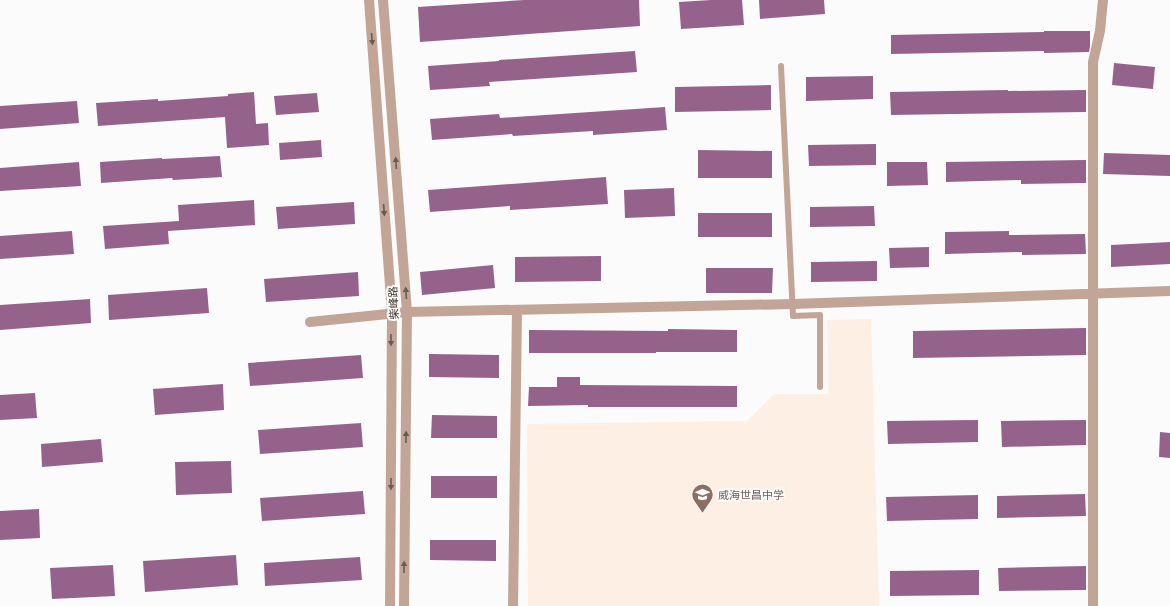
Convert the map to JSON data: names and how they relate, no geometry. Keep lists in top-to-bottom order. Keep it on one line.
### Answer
{"streets":{"street":["柴峰路"]},"places":{"school or university":["威海世昌中学"]}}
